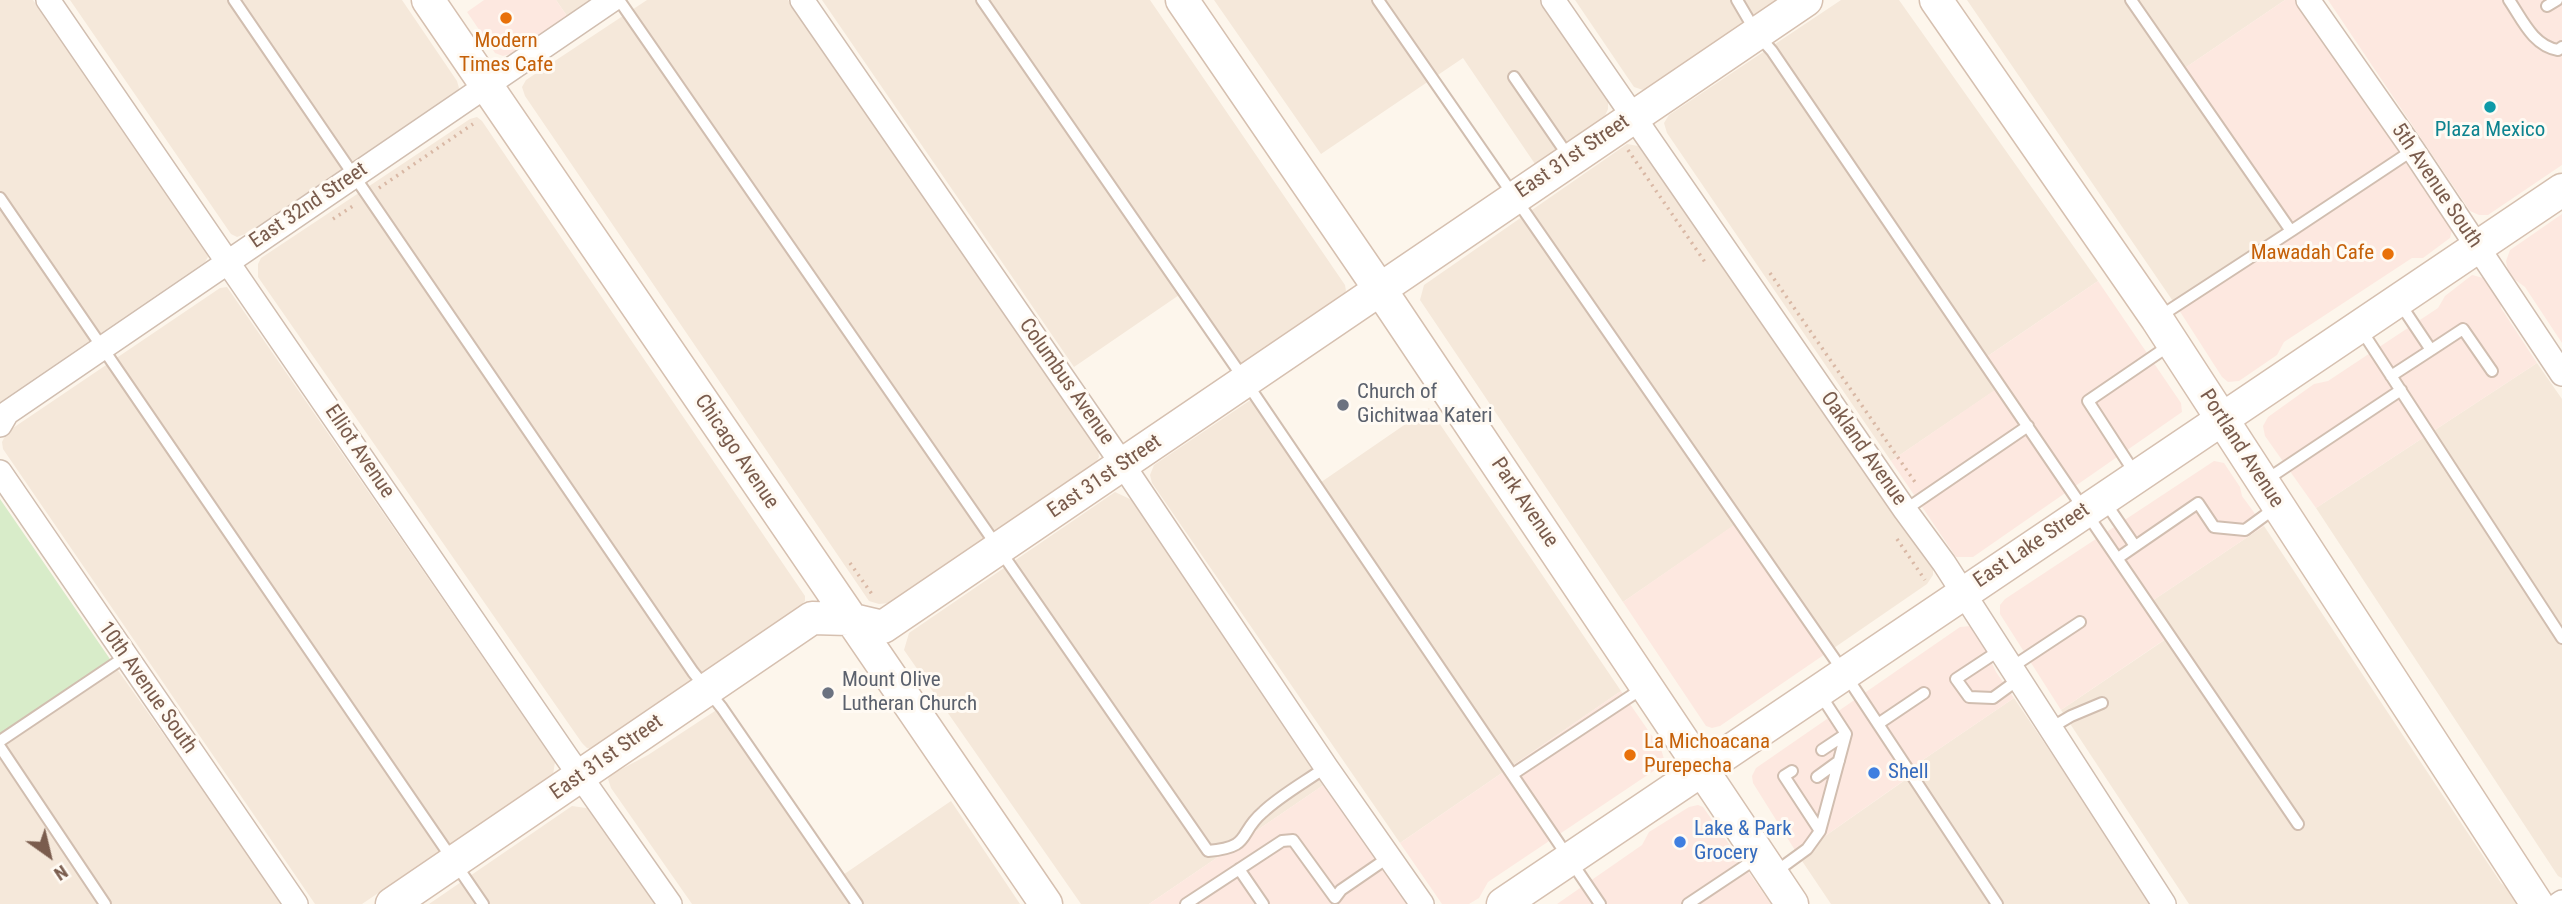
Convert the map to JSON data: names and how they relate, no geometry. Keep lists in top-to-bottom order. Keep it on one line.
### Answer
{"streets":{"street":["East 31st Street","5th Avenue South","East 32nd Street","Columbus Avenue","Oakland Avenue","Portland Avenue","Elliot Avenue","Chicago Avenue","Park Avenue","East Lake Street","10th Avenue South"]},"crossings":[["East 31st Street","Columbus Avenue"],["East 31st Street","Oakland Avenue"],["East 31st Street","Elliot Avenue"],["East 31st Street","Chicago Avenue"],["East 31st Street","Park Avenue"],["5th Avenue South","East Lake Street"],["East 32nd Street","Elliot Avenue"],["East 32nd Street","Chicago Avenue"],["Oakland Avenue","East Lake Street"],["Portland Avenue","East Lake Street"],["Park Avenue","East Lake Street"]],"places":["Modern Times Cafe","Plaza Mexico","Mawadah Cafe","Church of Gichitwaa Kateri","Mount Olive Lutheran Church","La Michoacana Purepecha","Shell","Lake & Park Grocery"],"north":"bottom right"}
